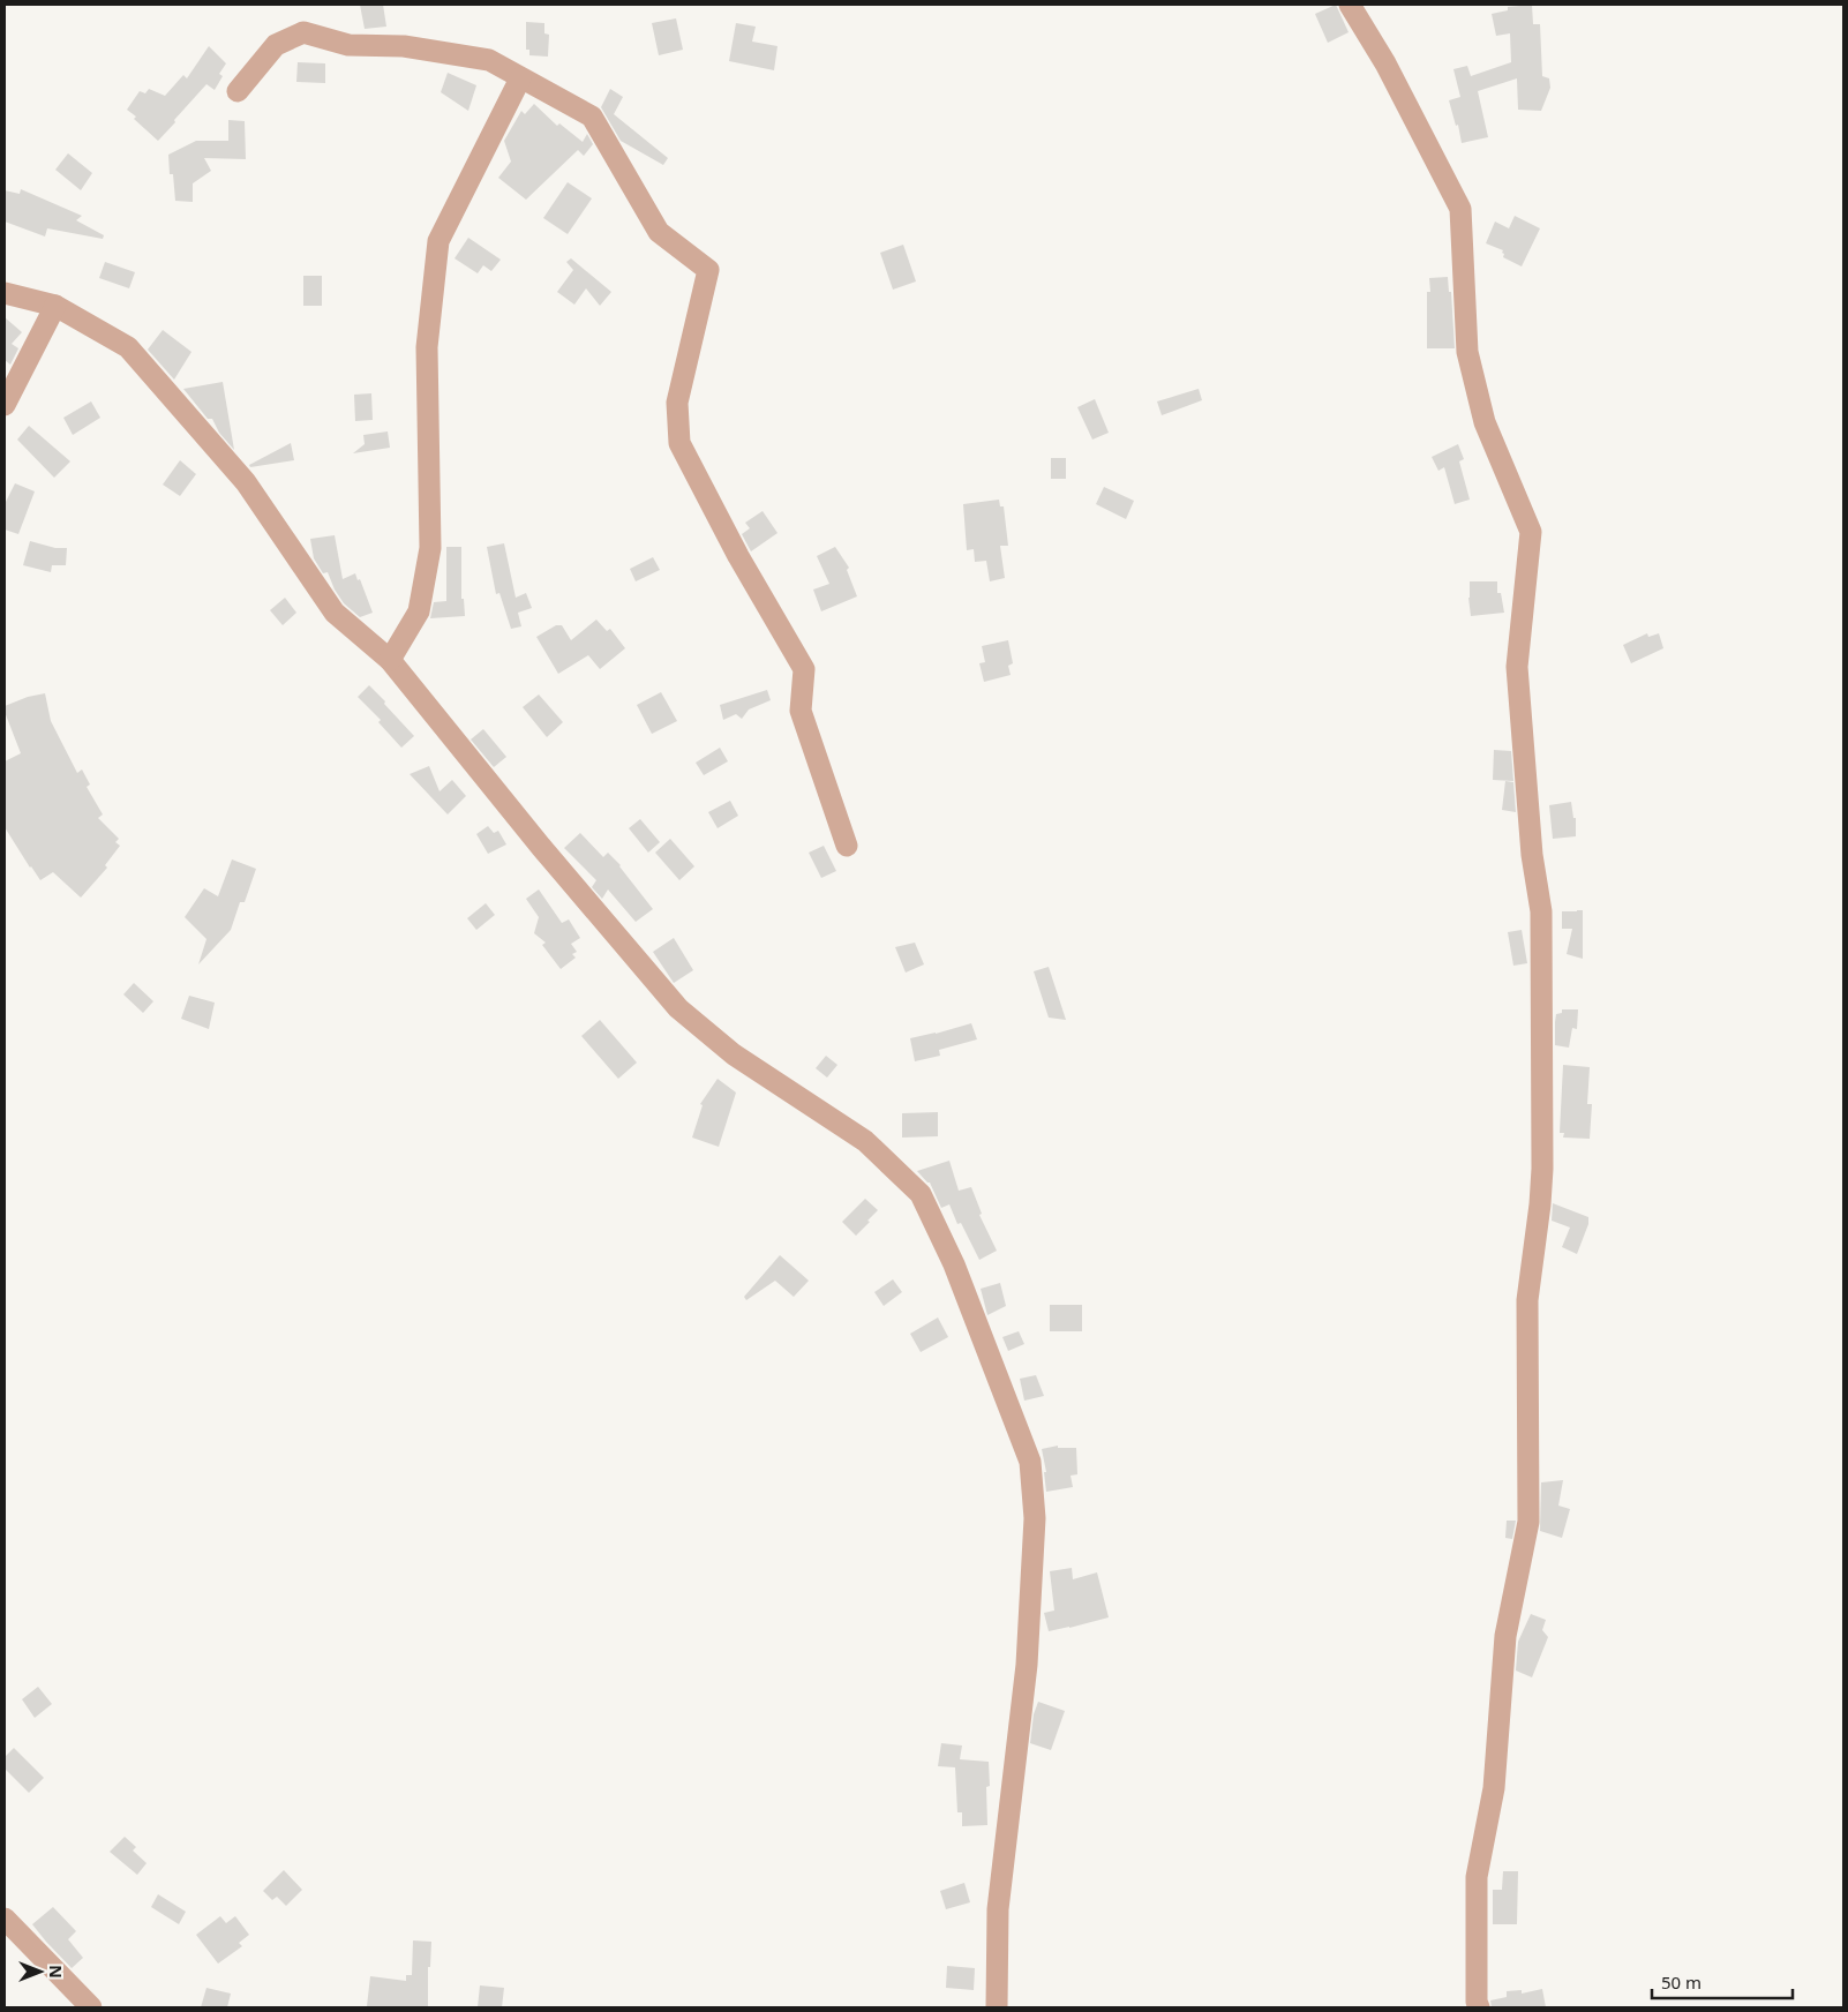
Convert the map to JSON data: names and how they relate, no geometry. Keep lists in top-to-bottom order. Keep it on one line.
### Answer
{"scale_bar":"50 m","north":"right"}
